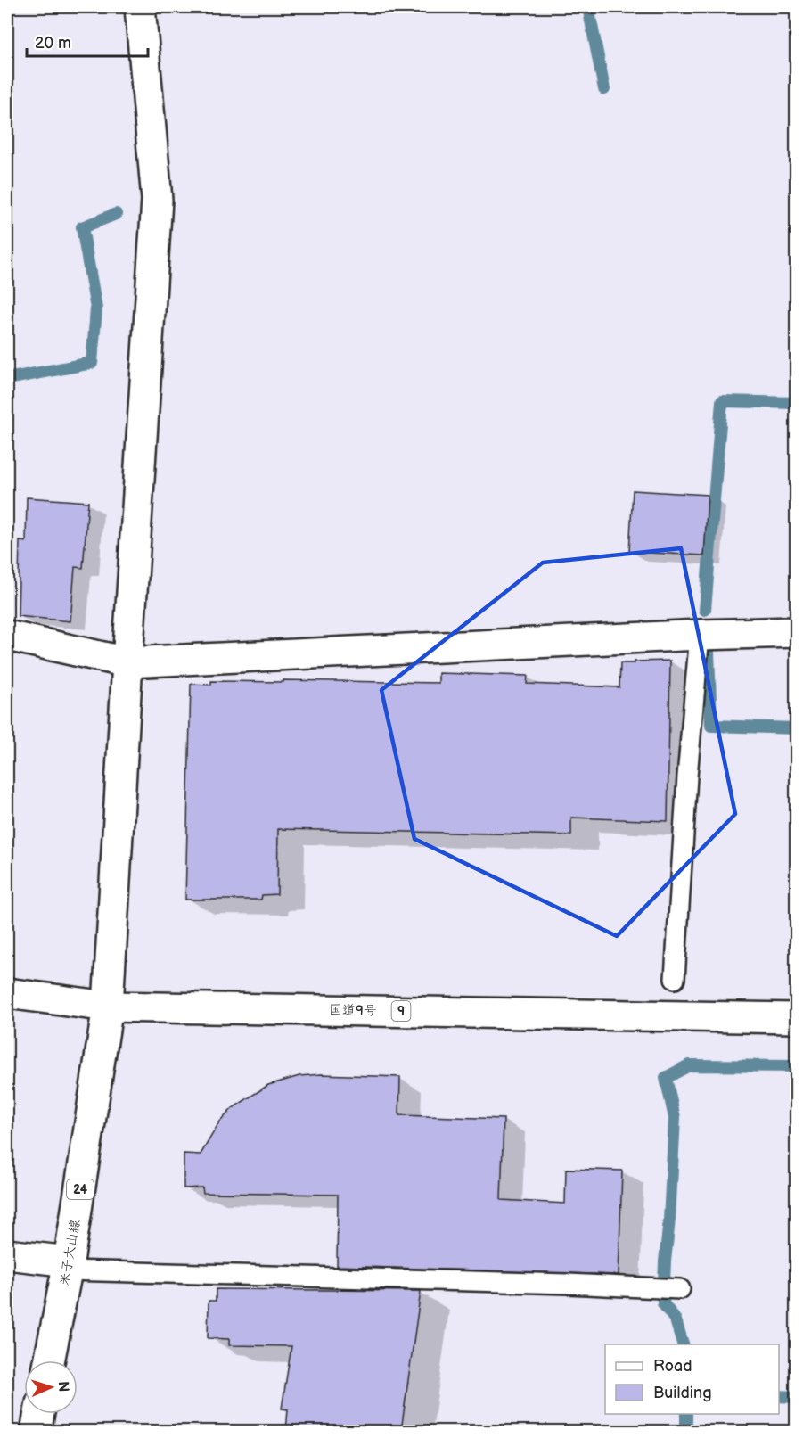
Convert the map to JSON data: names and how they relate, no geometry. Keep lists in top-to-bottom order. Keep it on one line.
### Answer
{"streets":{"main road":["国道9号","9","24","米子大山線"]},"crossings":[["国道9号","米子大山線"]],"legend":["Road","Building"],"scale_bar":"20 m","north":"right"}
